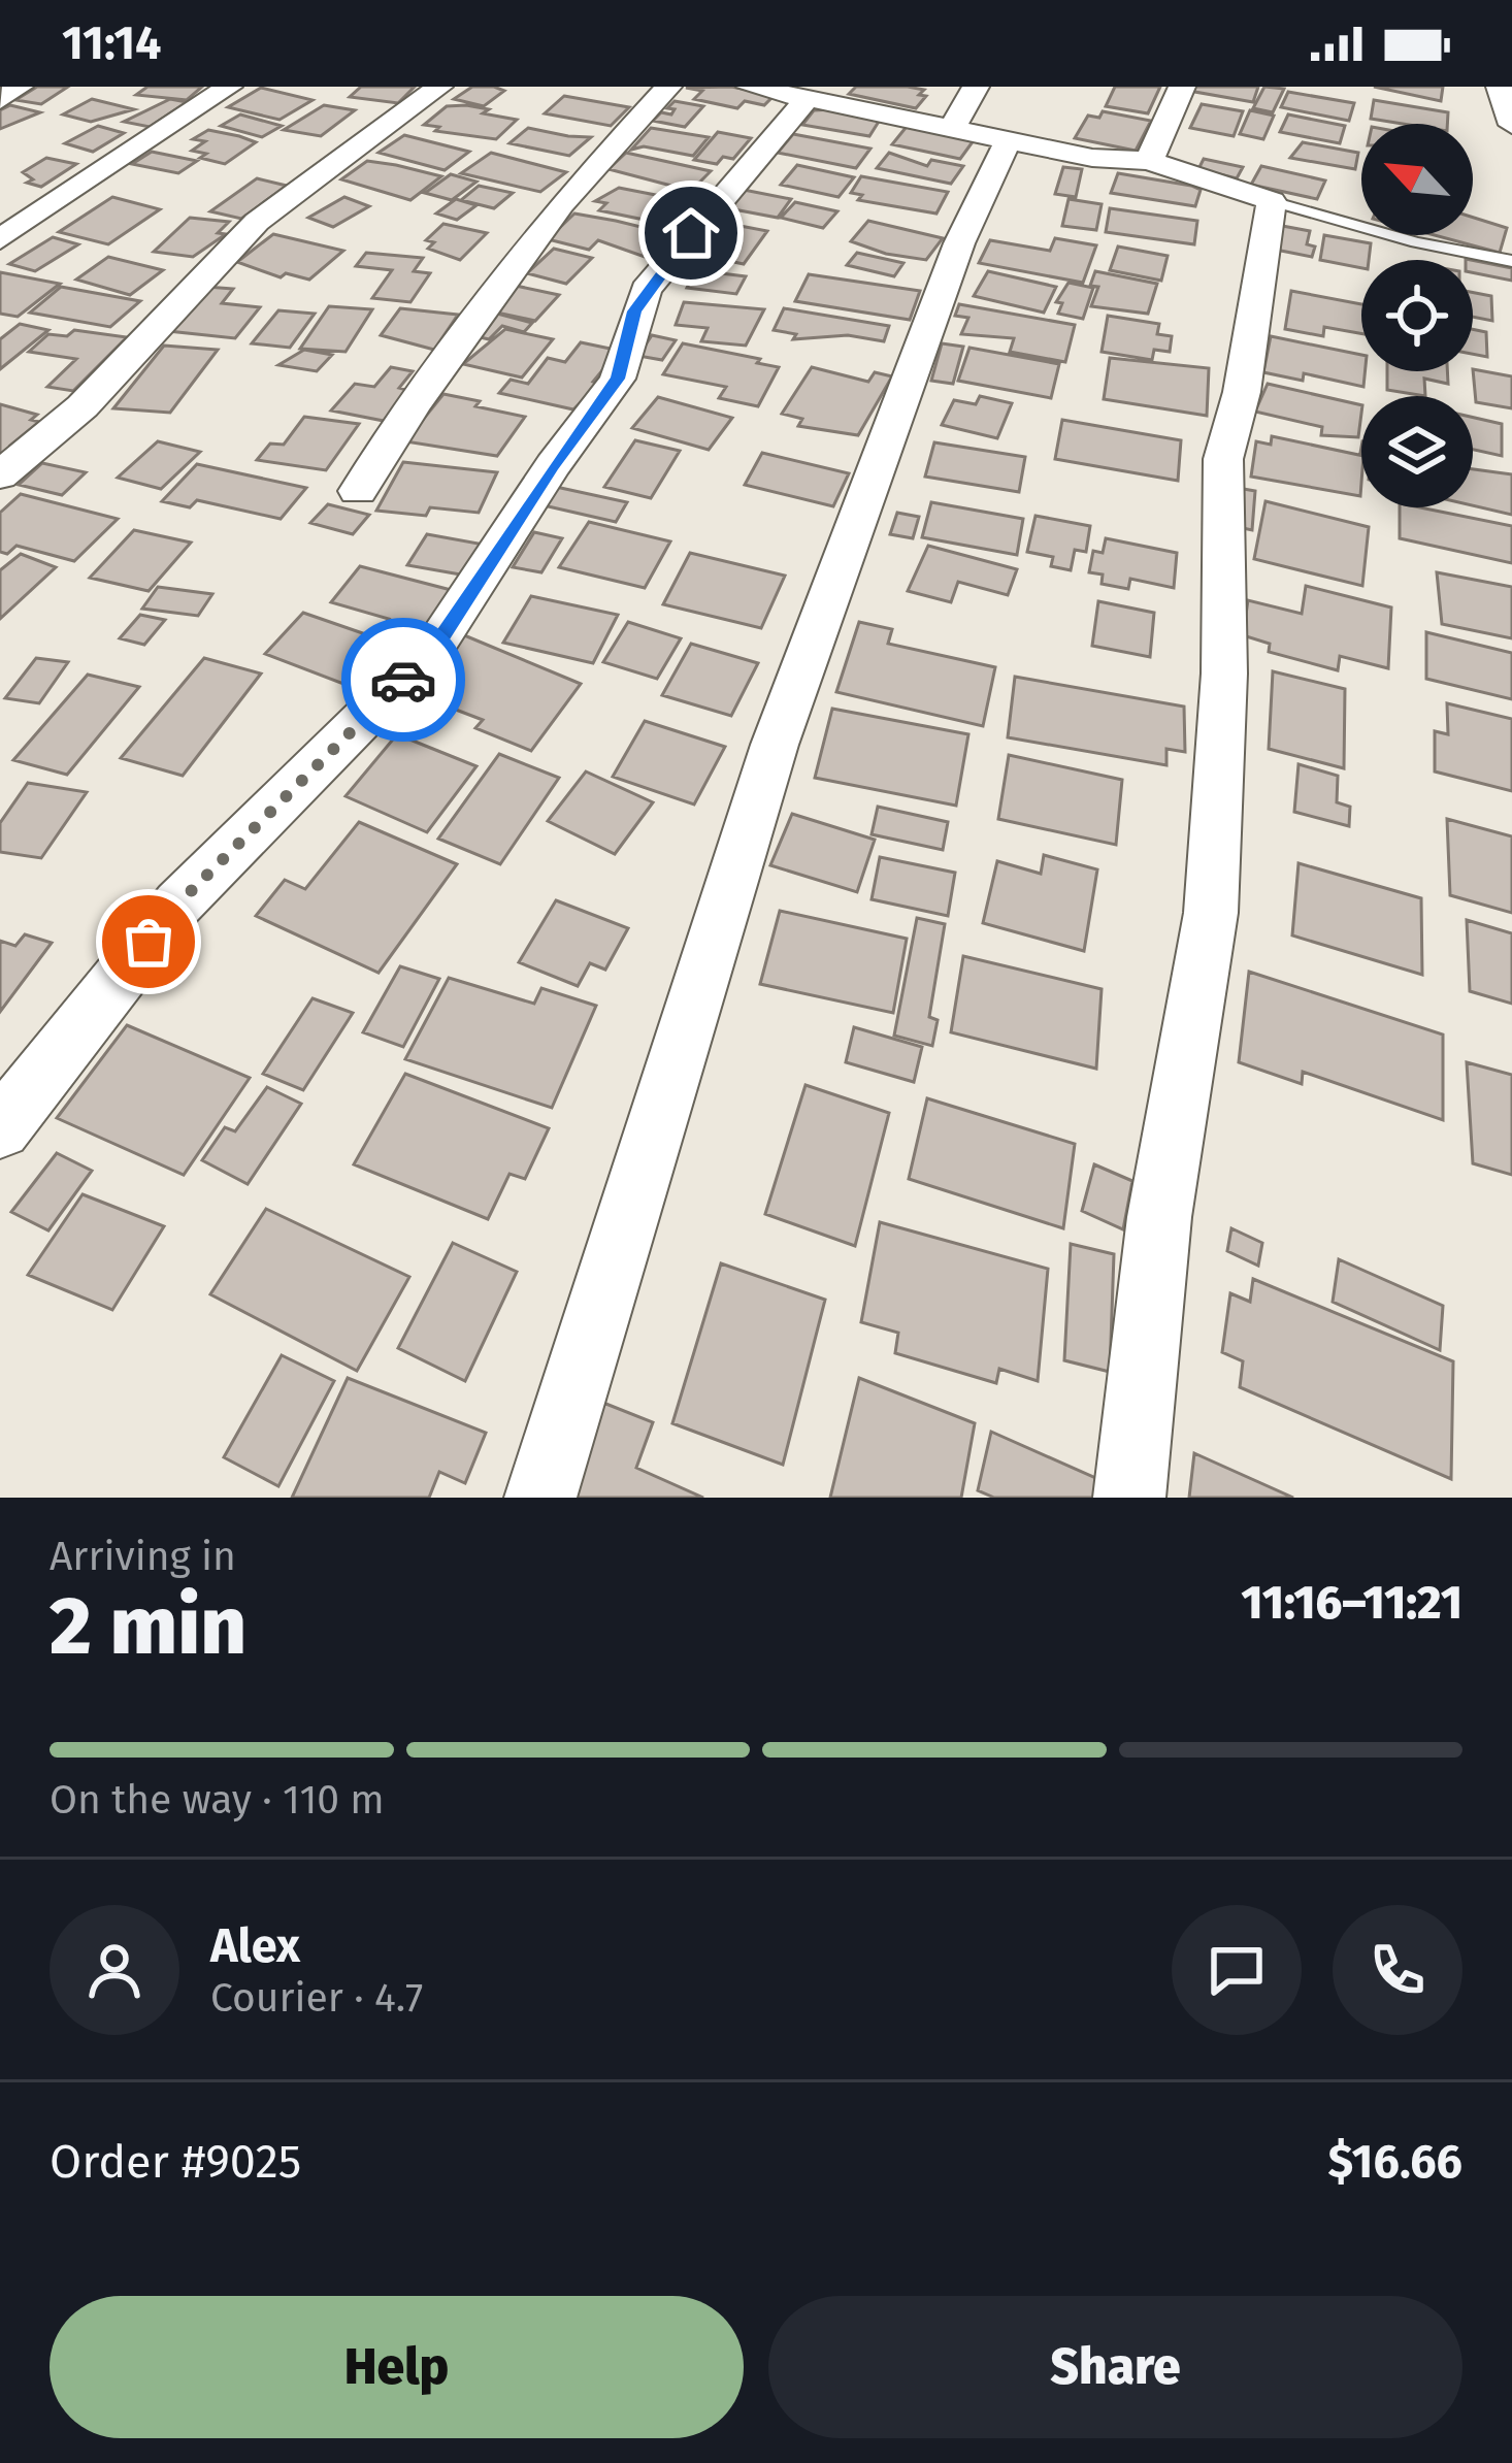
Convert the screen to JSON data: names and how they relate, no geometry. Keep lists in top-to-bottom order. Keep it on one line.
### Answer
{"north":"top left","page":{"status":"11:14","heading":["2 min","Arriving in","11:16–11:21"],"panel":["Alex","Courier · 4.7","Order #9025","$16.66"],"bar":"On the way · 110 m","buttons":["Help","Share"]}}
